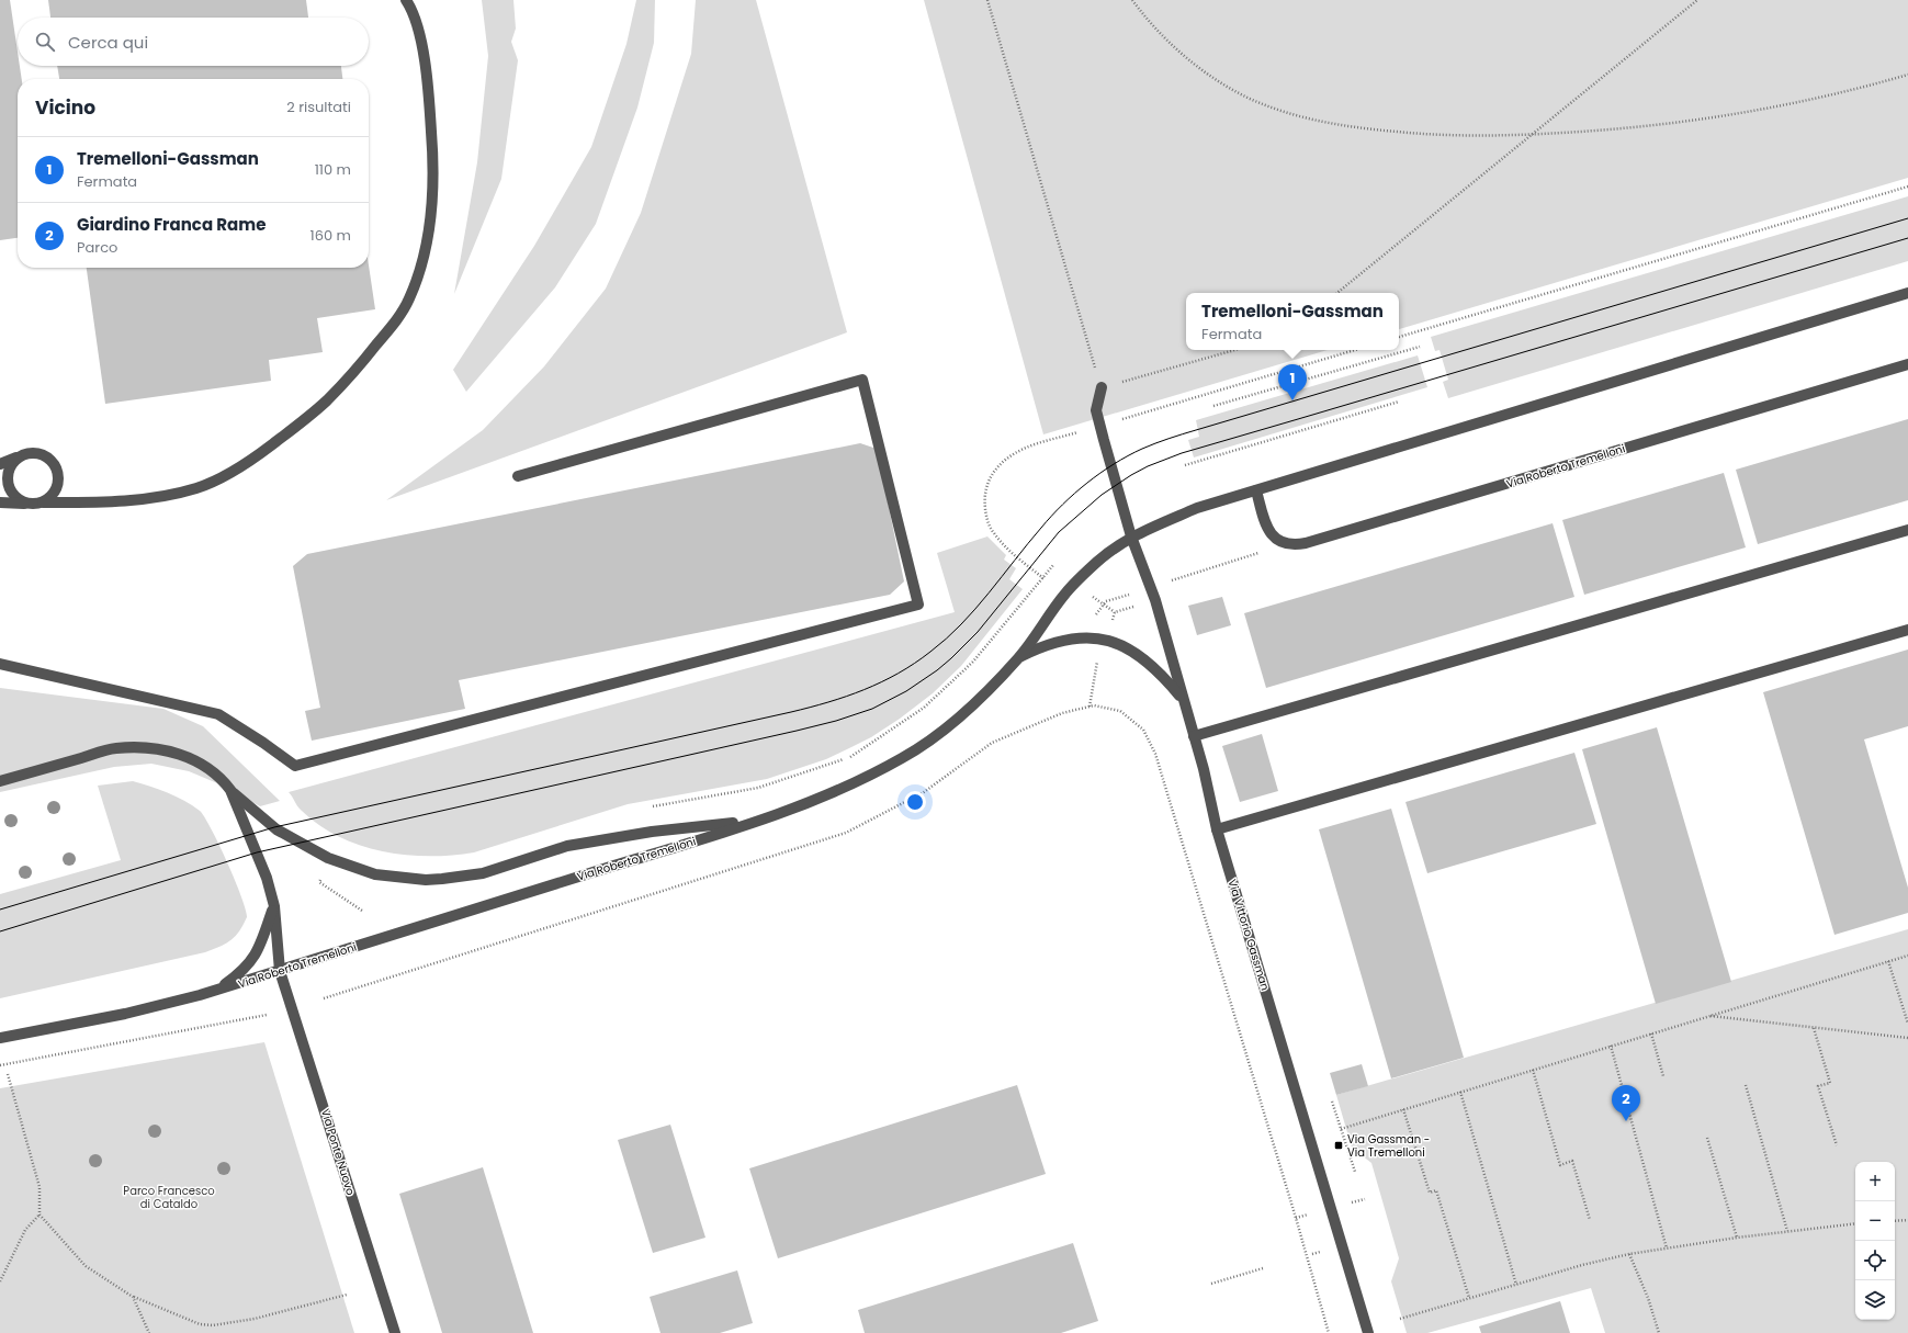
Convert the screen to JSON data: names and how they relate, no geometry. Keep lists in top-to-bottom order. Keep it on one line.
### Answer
{"streets":{"street":["Via Roberto Tremelloni","Via Vittorio Gassman","Via Ponte Nuovo"]},"crossings":[["Via Roberto Tremelloni","Via Vittorio Gassman"],["Via Roberto Tremelloni","Via Ponte Nuovo"]],"parks":["Parco Francesco di Cataldo"],"places":{"transit":["Via Gassman - Via Tremelloni"]},"page":{"search":"Cerca qui","heading":["Vicino","2 risultati"],"list":[{"mark":"1","name":"Tremelloni-Gassman","note":"Fermata","value":"110 m"},{"mark":"2","name":"Giardino Franca Rame","note":"Parco","value":"160 m"}],"popup":["Tremelloni-Gassman","Fermata"],"pins":["1","2"],"map_buttons":["+","−"]}}
